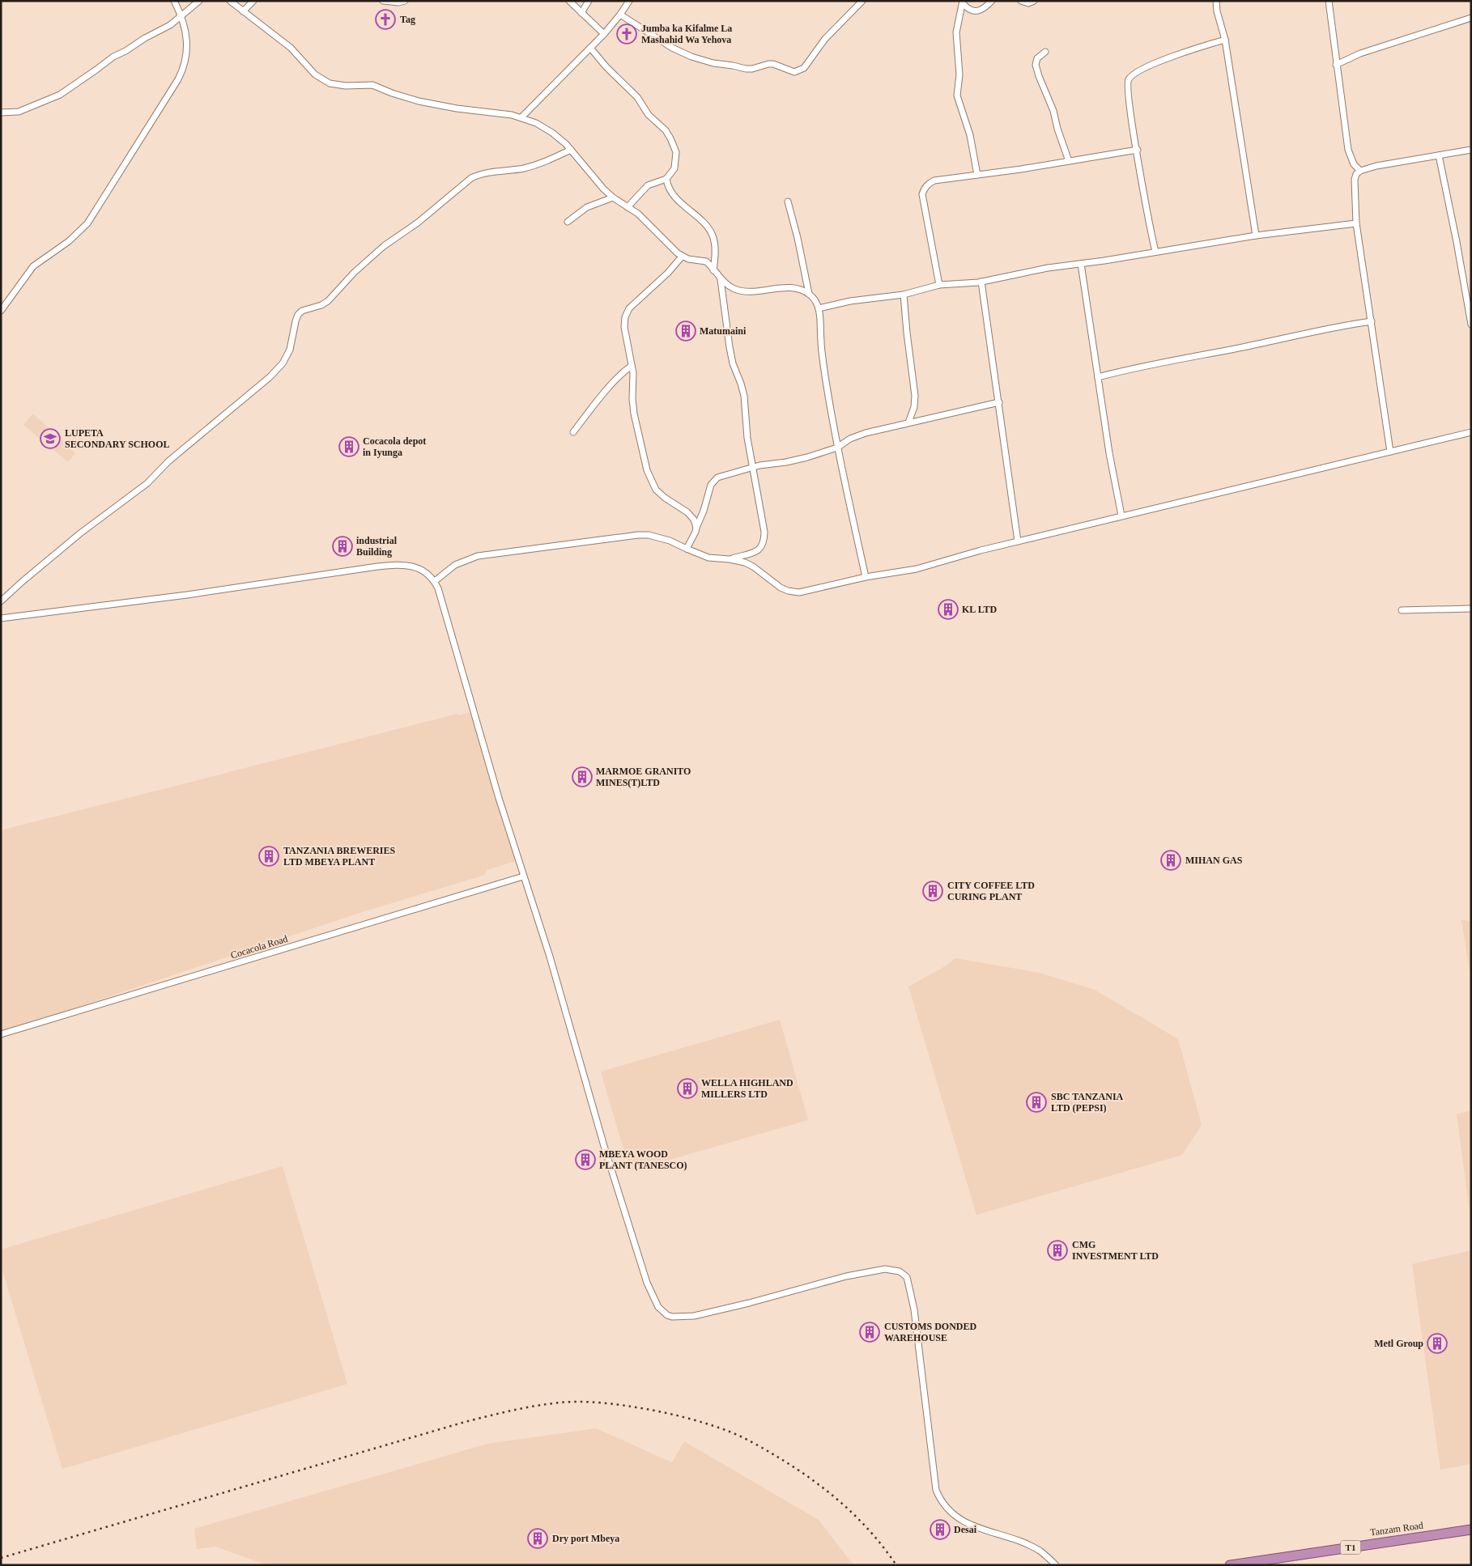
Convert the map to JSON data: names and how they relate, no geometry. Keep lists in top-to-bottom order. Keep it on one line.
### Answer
{"streets":{"highway":["Tanzam Road","T1"],"street":["Cocacola Road"]},"places":{"church":["Tag","Jumba ka Kifalme La Mashahid Wa Yehova"],"building":["Matumaini","Cocacola depot in Iyunga","industrial Building","KL LTD","MARMOE GRANITO MINES(T)LTD","TANZANIA BREWERIES LTD MBEYA PLANT","MIHAN GAS","CITY COFFEE LTD CURING PLANT","WELLA HIGHLAND MILLERS LTD","SBC TANZANIA LTD (PEPSI)","MBEYA WOOD PLANT (TANESCO)","CMG INVESTMENT LTD","CUSTOMS DONDED WAREHOUSE","Metl Group","Desai","Dry port Mbeya"],"school or university":["LUPETA SECONDARY SCHOOL"]}}
